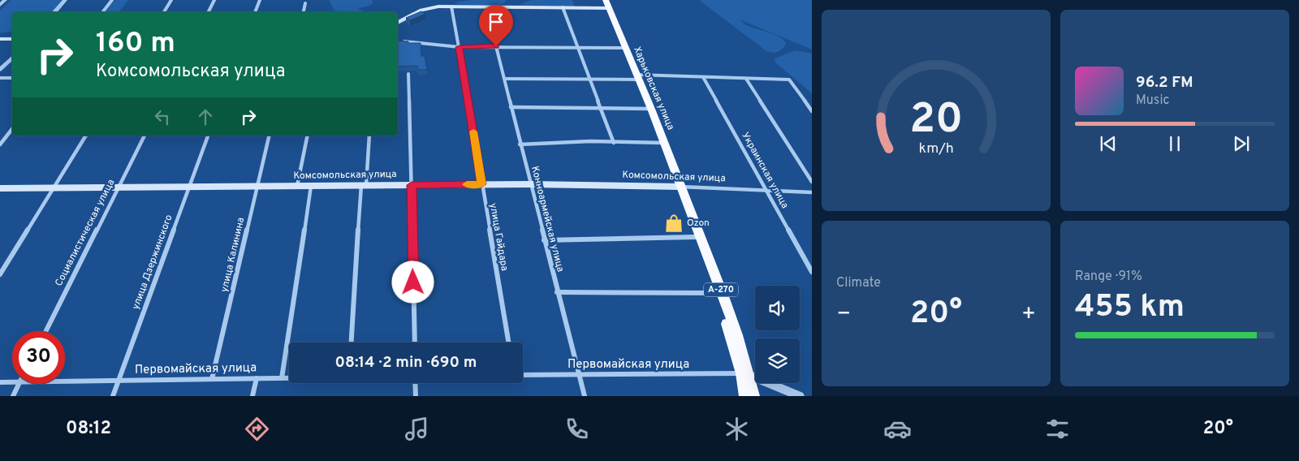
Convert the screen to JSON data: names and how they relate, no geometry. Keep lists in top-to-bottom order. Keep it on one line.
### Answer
{"streets":{"highway":["Харьковская улица","А-270"],"main road":["Комсомольская улица"],"street":["Украинская улица","Конноармейская улица","Социалистическая улица","улица Гайдара","улица Калинина","улица Дзержинского","Первомайская улица"]},"crossings":[["Харьковская улица","Комсомольская улица"],["Харьковская улица","Первомайская улица"],["Украинская улица","Комсомольская улица"],["Комсомольская улица","Конноармейская улица"],["Комсомольская улица","Социалистическая улица"],["Комсомольская улица","улица Гайдара"],["Комсомольская улица","улица Калинина"],["Комсомольская улица","улица Дзержинского"],["Конноармейская улица","Первомайская улица"],["улица Калинина","Первомайская улица"],["улица Дзержинского","Первомайская улица"]],"places":{"shop":["Ozon"]},"page":{"turn":["160 m","Комсомольская улица"],"song":["96.2 FM","Music"],"tile":["Climate",["Range · 91%","455 km"]],"heat":["−","20°","+"],"limit":"30","trip":"08:14 · 2 min · 690 m","tabs":["08:12","20°"],"gauge":["20","km/h"]}}
